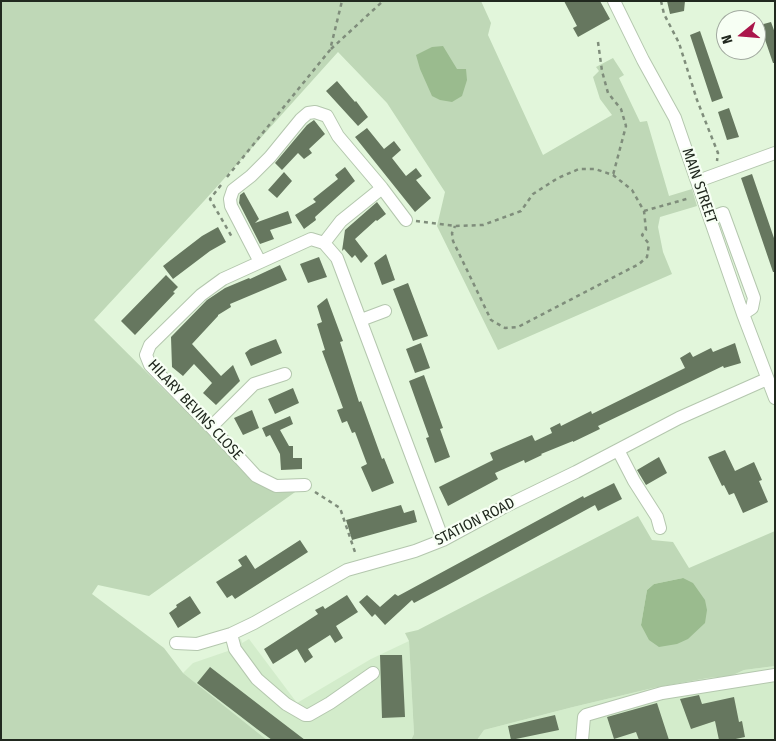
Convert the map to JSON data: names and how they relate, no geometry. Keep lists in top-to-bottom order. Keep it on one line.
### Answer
{"streets":{"street":["MAIN STREET","HILARY BEVINS CLOSE","STATION ROAD"]},"crossings":[["MAIN STREET","STATION ROAD"]],"north":"left"}
